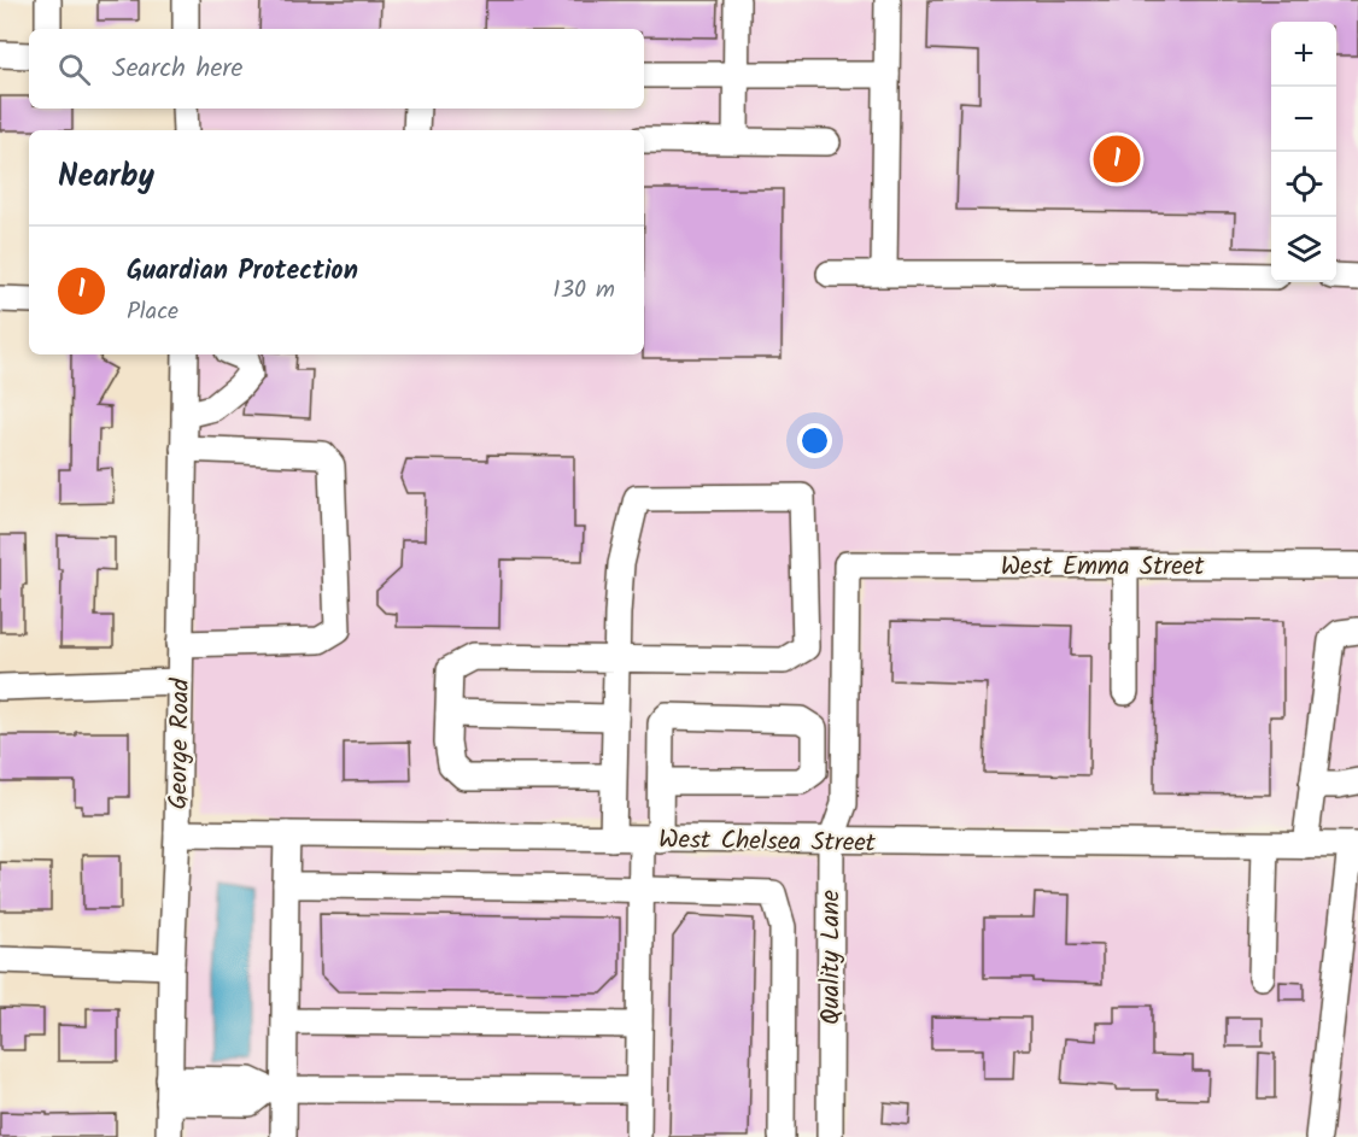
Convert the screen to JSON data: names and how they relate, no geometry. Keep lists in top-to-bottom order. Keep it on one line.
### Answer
{"streets":{"street":["West Emma Street","George Road","West Chelsea Street","Quality Lane"]},"crossings":[["West Emma Street","Quality Lane"],["George Road","West Chelsea Street"],["West Chelsea Street","Quality Lane"]],"page":{"map_buttons":["+","−"],"search":"Search here","heading":"Nearby","pins":"1","list":[{"mark":"1","name":"Guardian Protection","note":"Place","value":"130 m"}]}}
